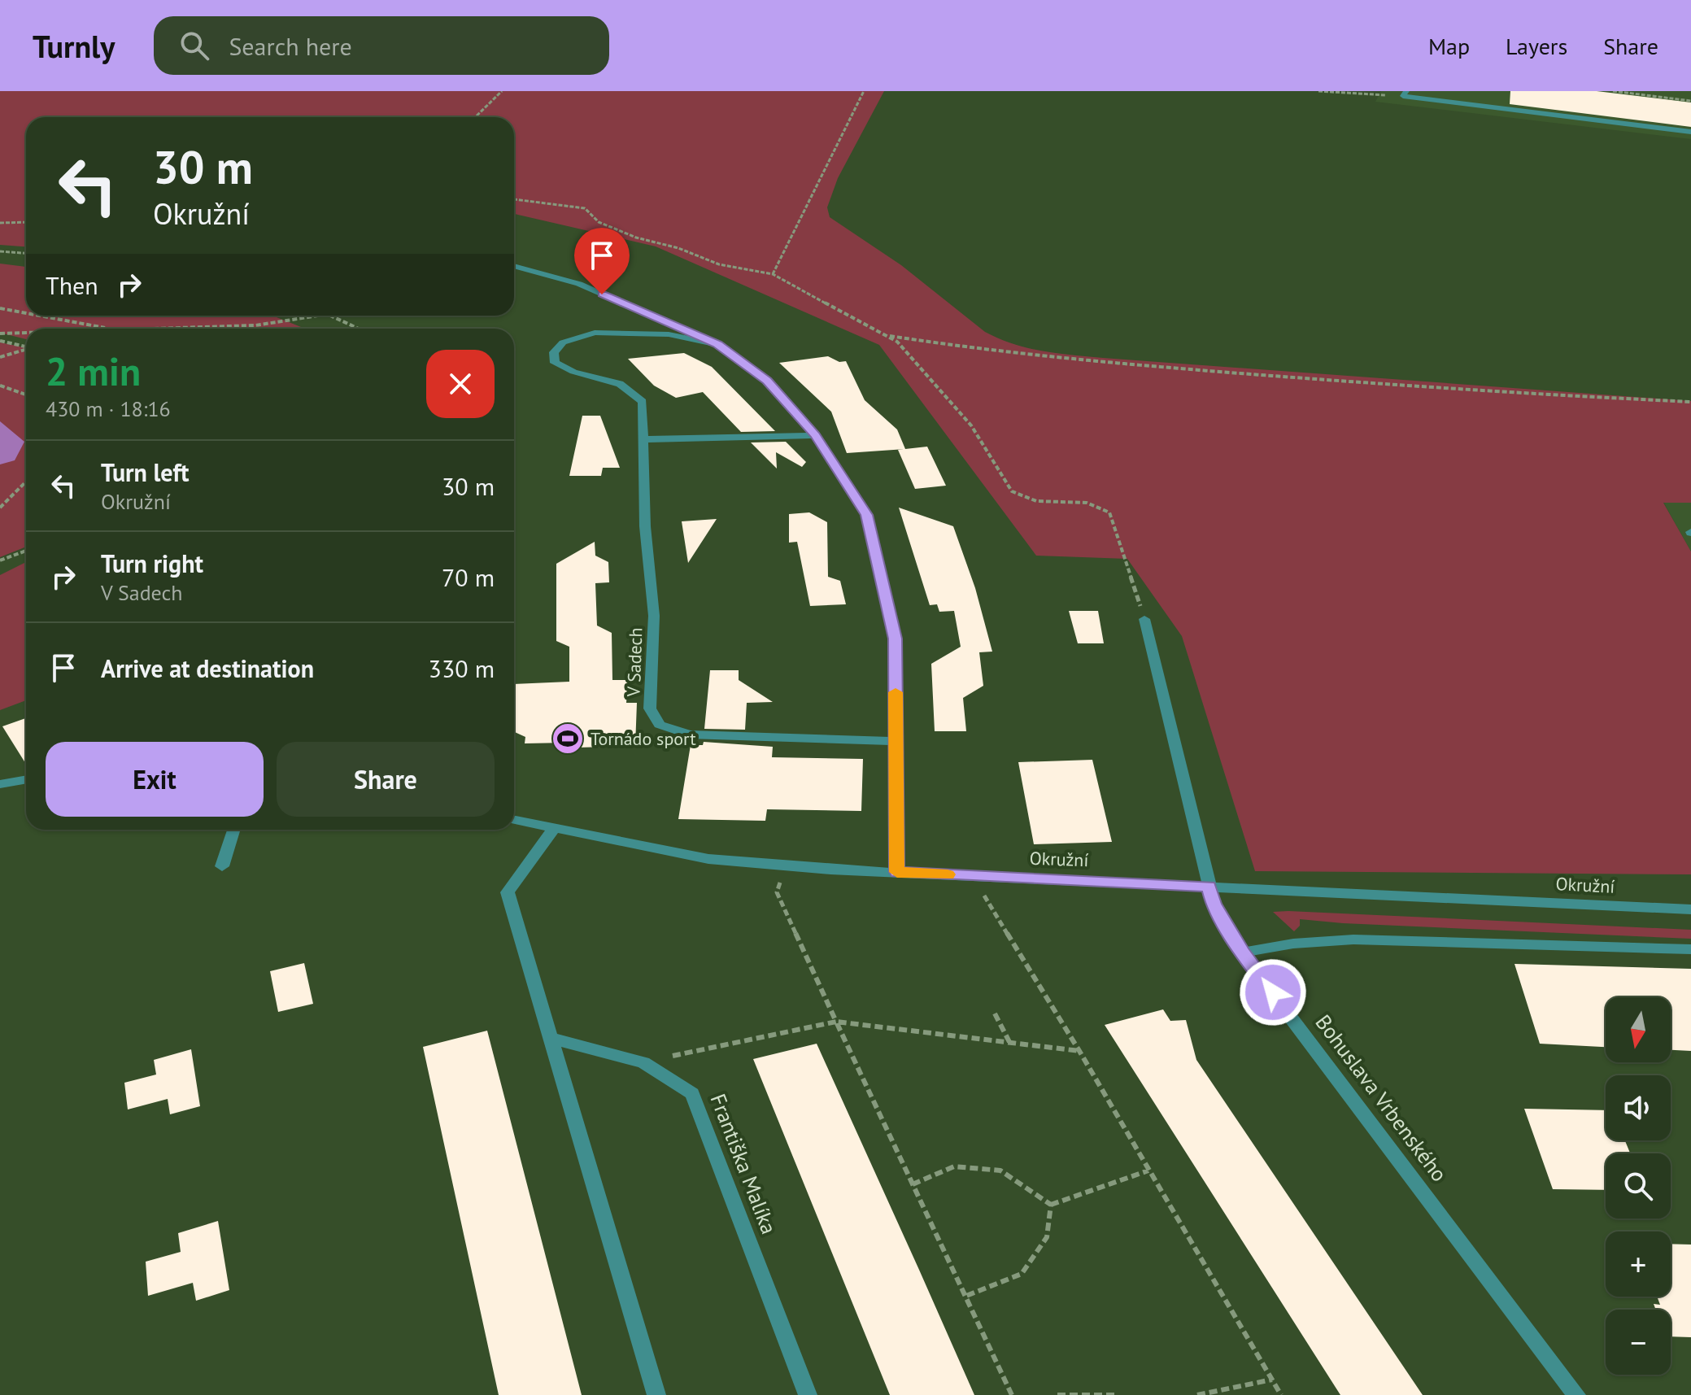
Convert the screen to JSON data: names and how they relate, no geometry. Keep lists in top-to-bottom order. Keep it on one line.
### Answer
{"streets":{"street":["V Sadech","Okružní","Bohuslava Vrbenského","Františka Malíka"]},"crossings":[["V Sadech","Okružní"],["Okružní","Bohuslava Vrbenského"]],"places":{"sports":["Tornádo sport"]},"north":"bottom","page":{"header":"Turnly","search":"Search here","nav":["Map","Layers","Share"],"turn":["30 m","Okružní"],"then":"Then","heading":["2 min","430 m · 18:16"],"list":[{"name":"Turn left","note":"Okružní","value":"30 m"},{"name":"Turn right","note":"V Sadech","value":"70 m"},{"name":"Arrive at destination","value":"330 m"}],"buttons":["Exit","Share"],"map_buttons":["+","−"]}}
